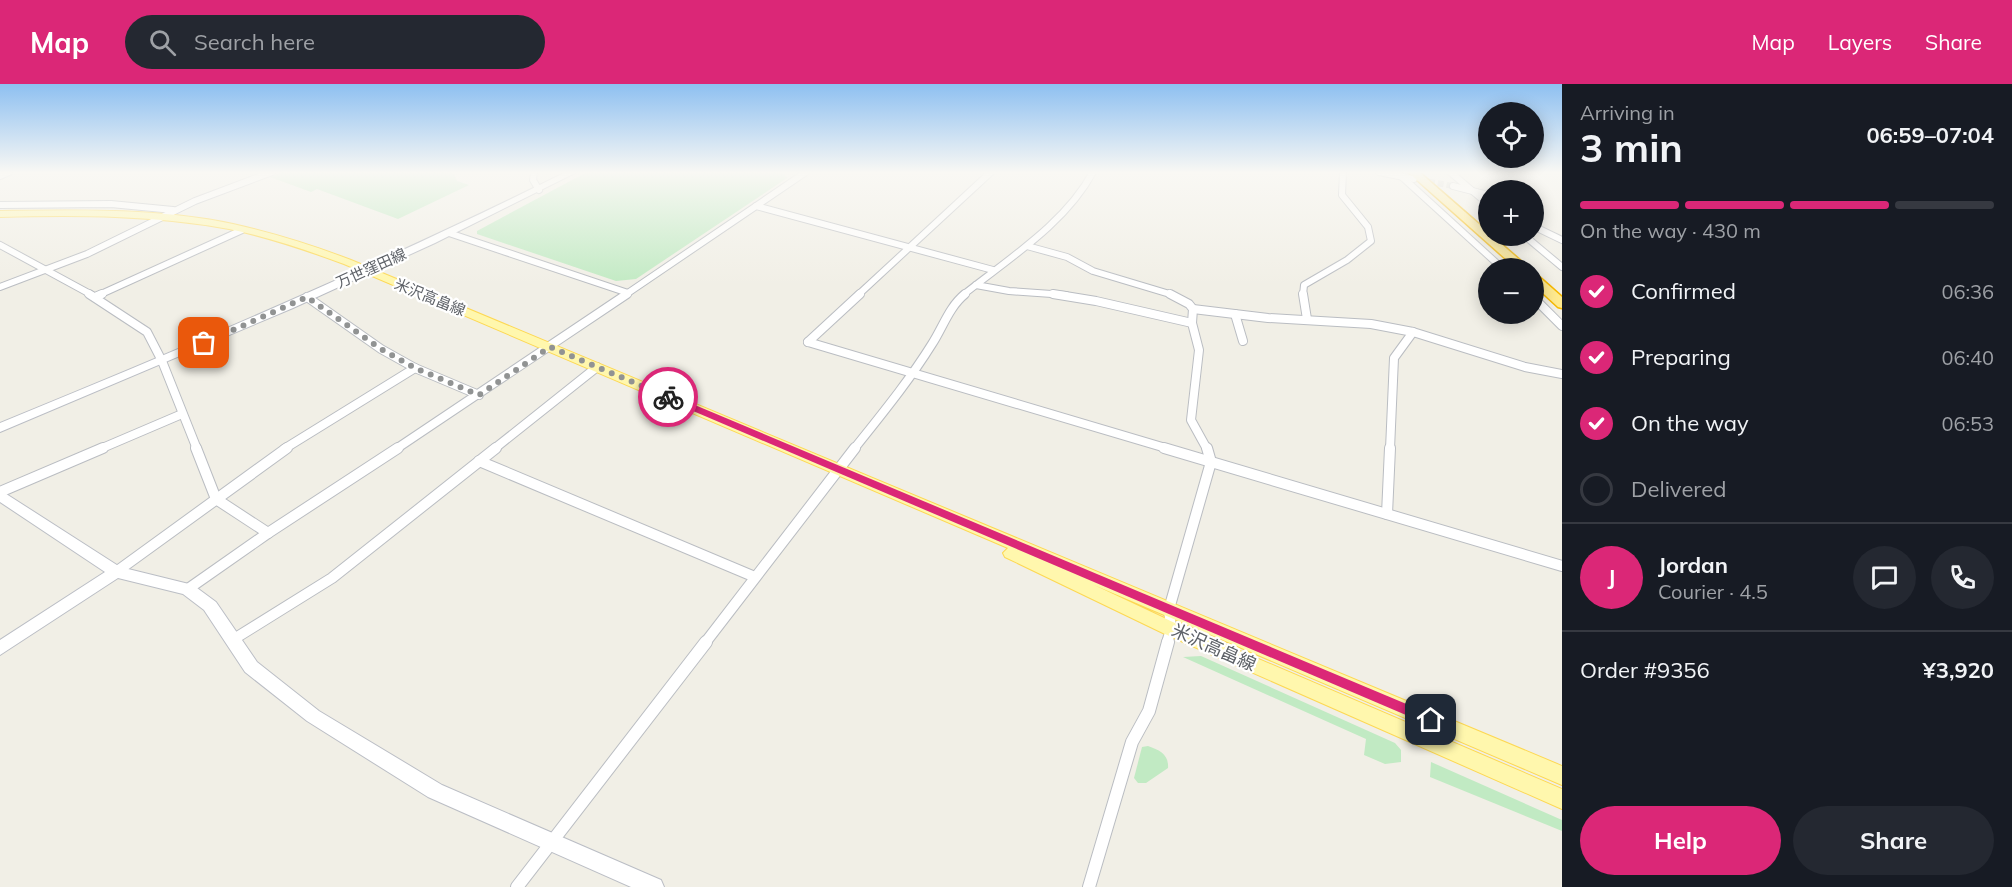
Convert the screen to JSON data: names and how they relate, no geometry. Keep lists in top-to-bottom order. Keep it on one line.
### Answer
{"streets":{"main road":["万世窪田線","米沢高畠線"]},"crossings":[["万世窪田線","米沢高畠線"]],"page":{"header":"Map","search":"Search here","nav":["Map","Layers","Share"],"heading":["3 min","Arriving in","06:59–07:04"],"panel":["Jordan","Courier · 4.5","Order #9356","¥3,920"],"map_buttons":["+","−"],"bar":"On the way · 430 m","list":[["Confirmed","06:36"],["Preparing","06:40"],["On the way","06:53"],"Delivered"],"round":"J","buttons":["Help","Share"]}}
